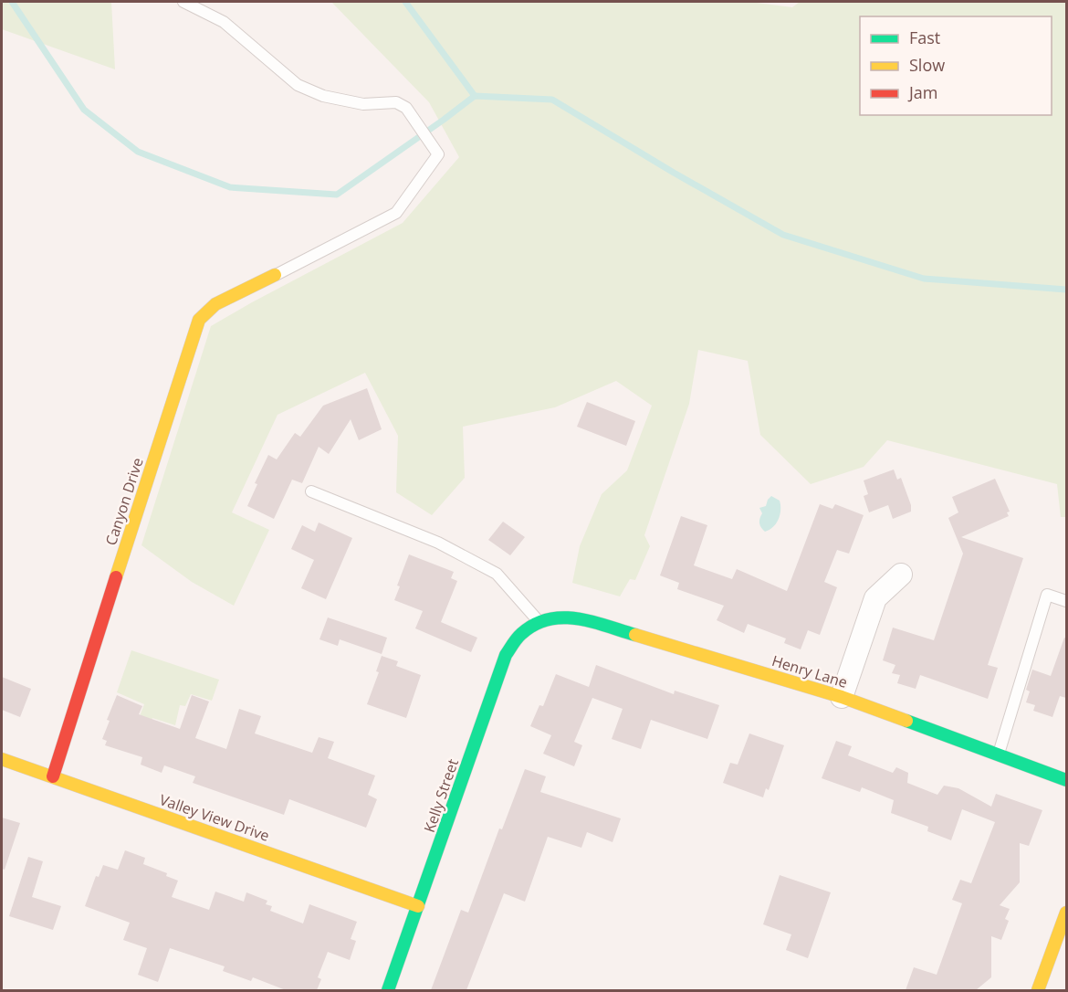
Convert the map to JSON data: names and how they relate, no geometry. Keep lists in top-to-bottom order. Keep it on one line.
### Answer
{"streets":{"street":["Canyon Drive","Henry Lane","Kelly Street","Valley View Drive"]},"crossings":[["Canyon Drive","Valley View Drive"],["Henry Lane","Kelly Street"],["Kelly Street","Valley View Drive"]],"legend":["Fast","Slow","Jam"]}
